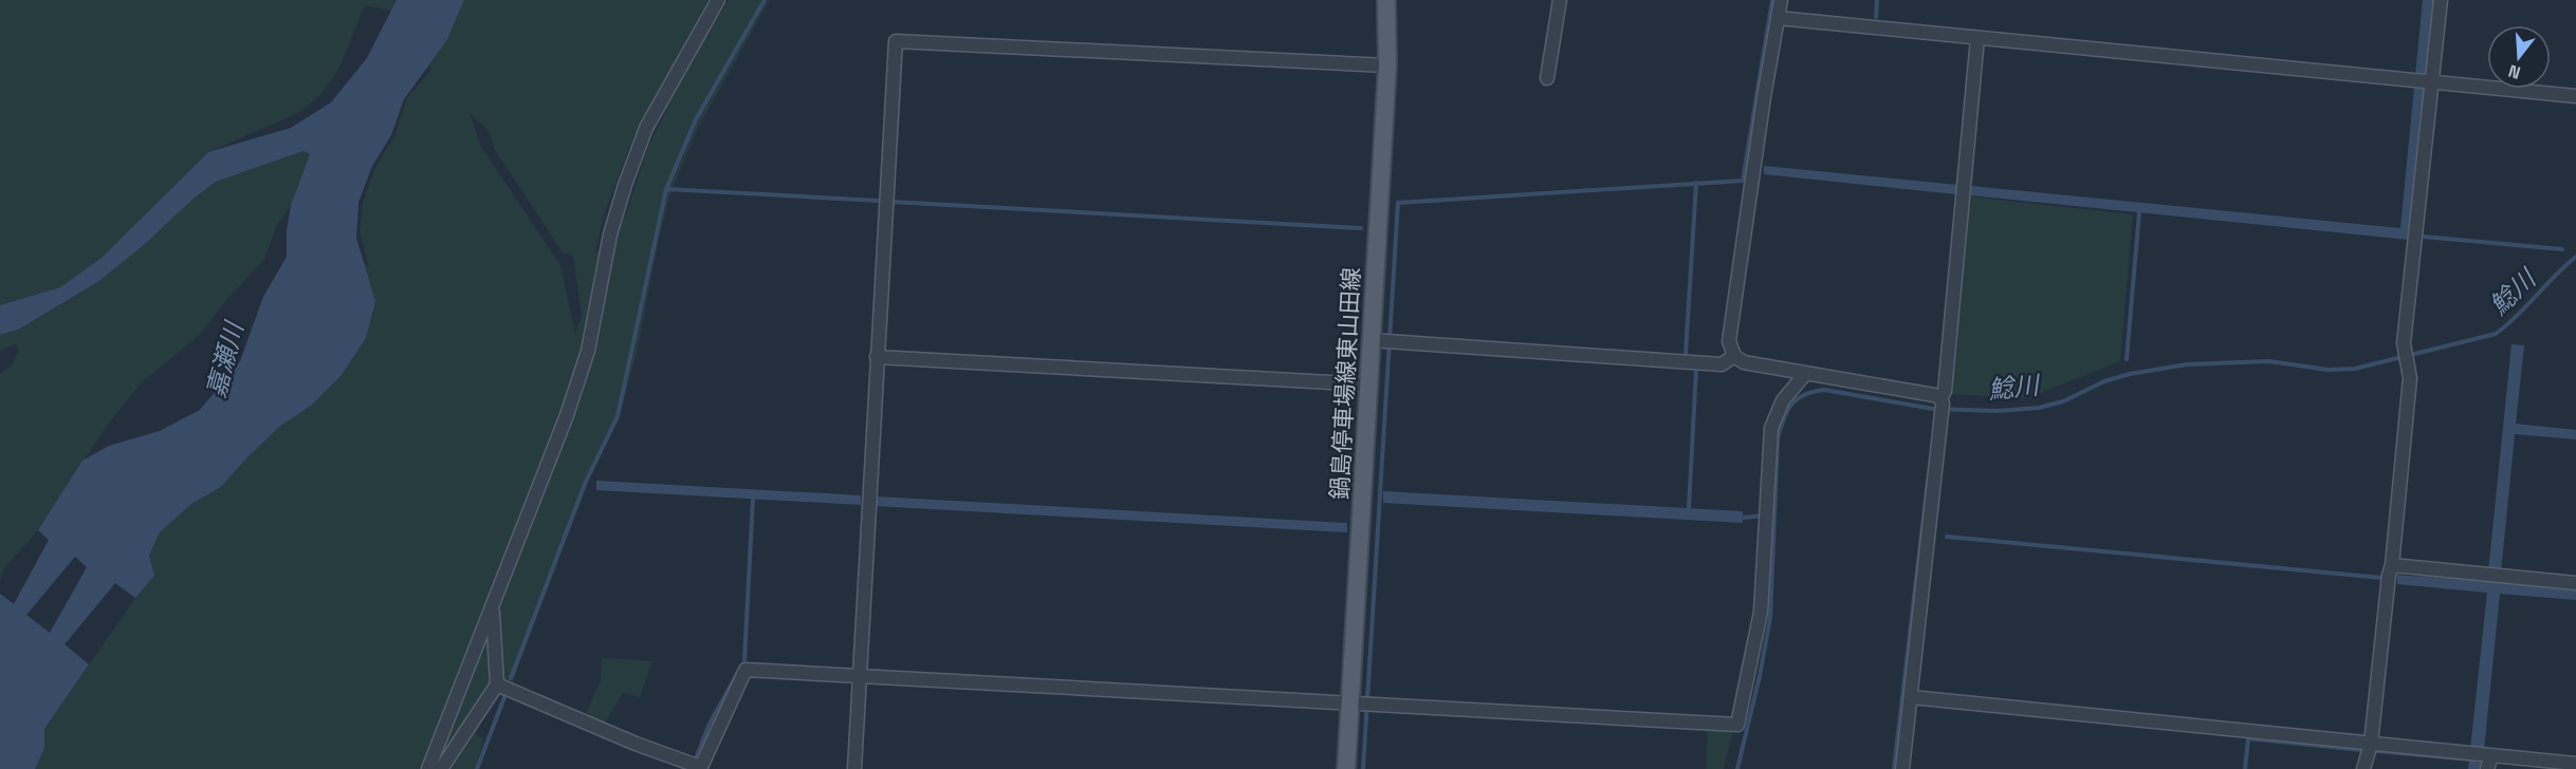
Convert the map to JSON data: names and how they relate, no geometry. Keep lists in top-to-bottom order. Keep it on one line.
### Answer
{"streets":{"main road":["鍋島停車場線東山田線"]},"water":["鯰川","嘉瀬川"],"north":"bottom"}
